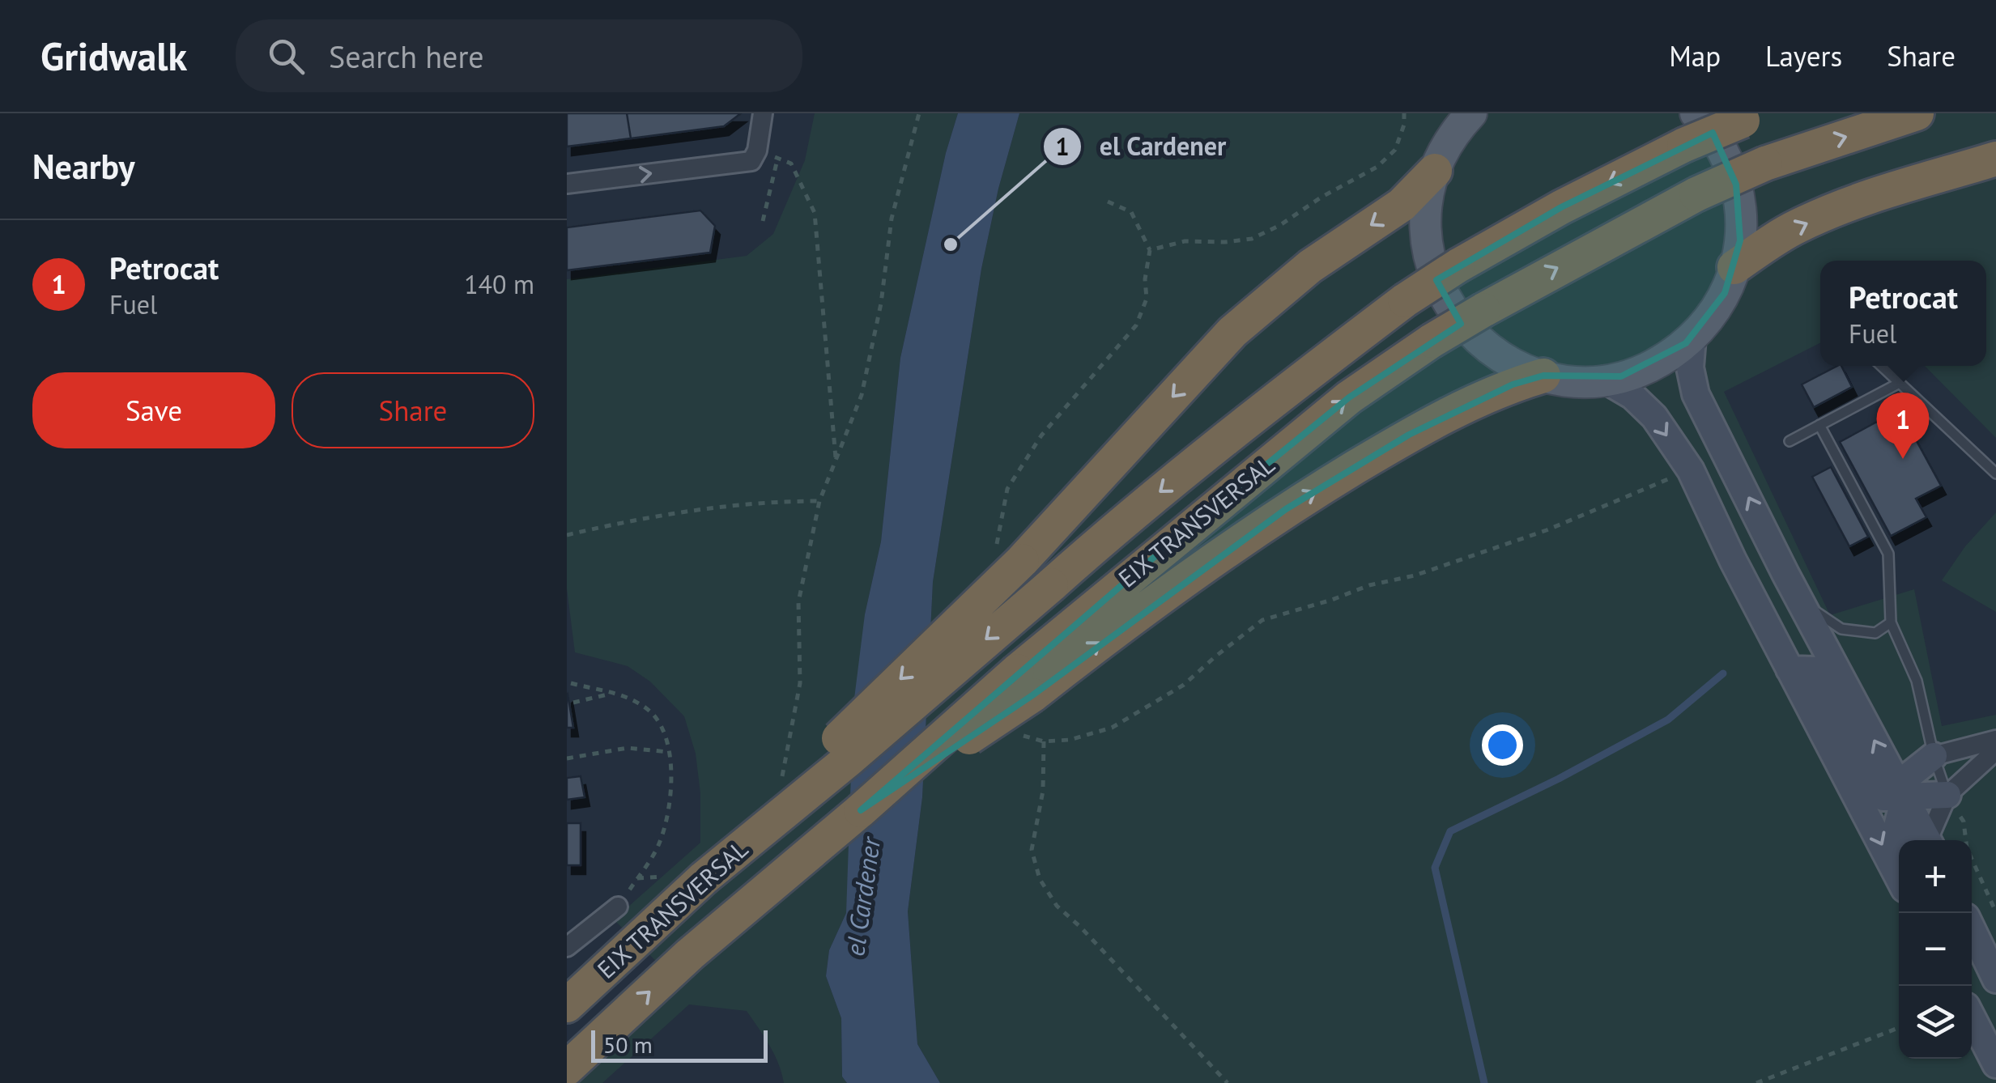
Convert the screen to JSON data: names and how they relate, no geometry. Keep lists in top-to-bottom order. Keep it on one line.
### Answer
{"streets":{"highway":["EIX TRANSVERSAL"]},"water":["el Cardener"],"places":["el Cardener"],"scale_bar":"50 m","page":{"header":"Gridwalk","search":"Search here","nav":["Map","Layers","Share"],"heading":"Nearby","list":[{"mark":"1","name":"Petrocat","note":"Fuel","value":"140 m"}],"popup":["Petrocat","Fuel"],"buttons":["Save","Share"],"pins":"1","map_buttons":["+","−"],"scale":"50 m"}}
